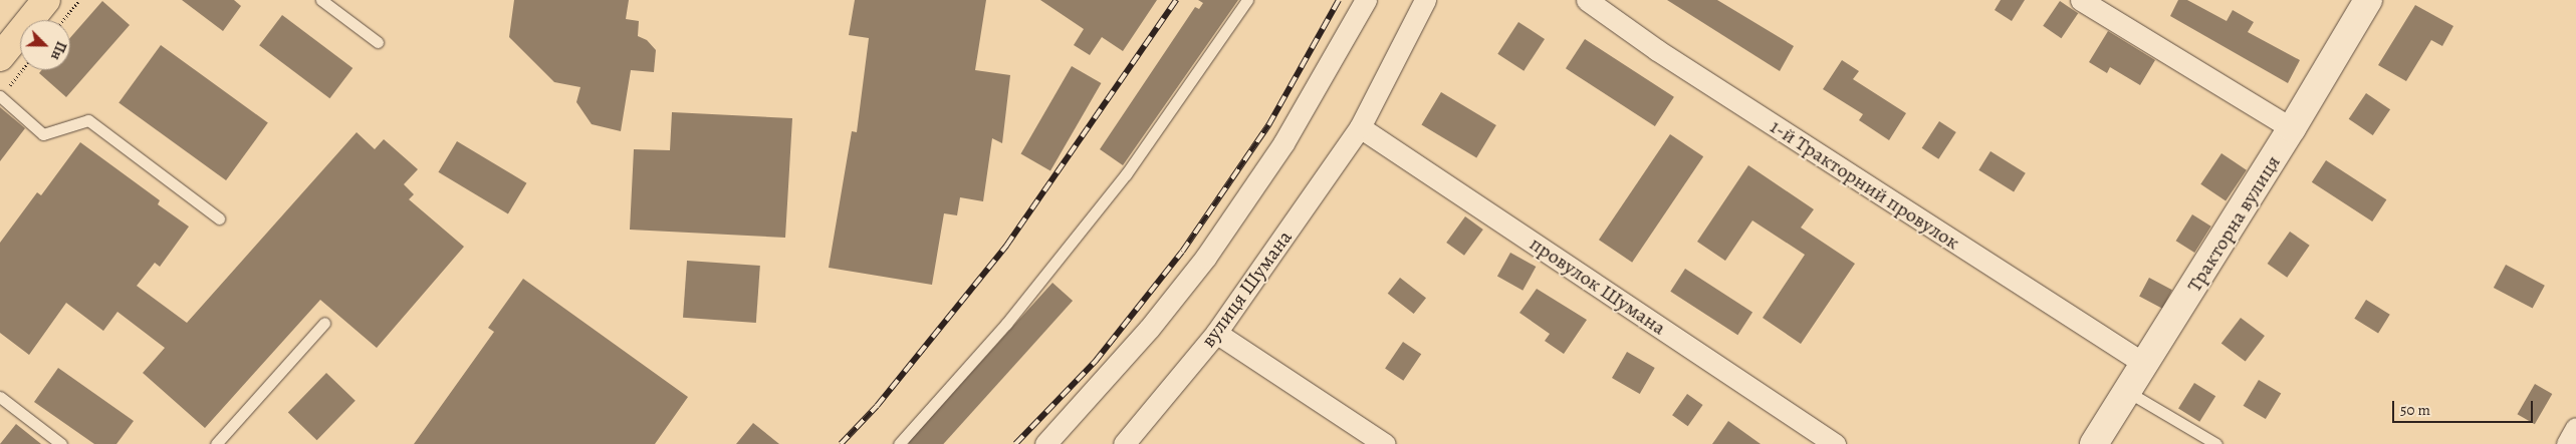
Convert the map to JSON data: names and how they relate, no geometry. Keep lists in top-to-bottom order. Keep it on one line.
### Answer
{"streets":{"street":["1-й Тракторний провулок","Тракторна вулиця","провулок Шумана","вулиця Шумана"]},"crossings":[["1-й Тракторний провулок","Тракторна вулиця"],["провулок Шумана","вулиця Шумана"]],"scale_bar":"50 m","north":"bottom right"}
